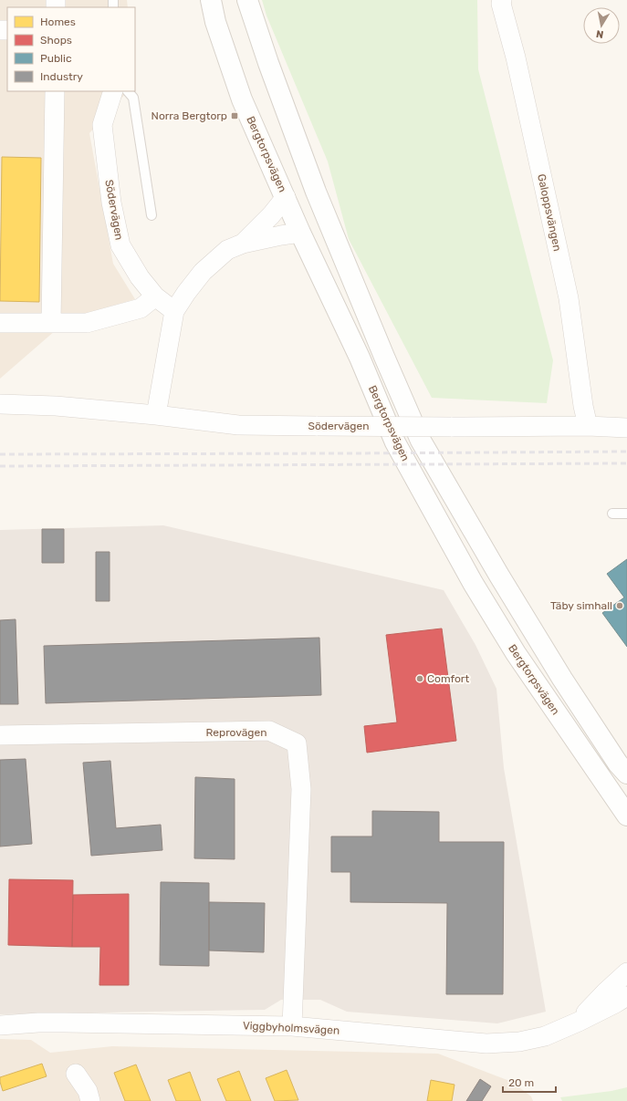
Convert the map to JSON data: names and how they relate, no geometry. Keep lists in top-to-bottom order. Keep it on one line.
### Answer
{"streets":{"main road":["Bergtorpsvägen"],"street":["Södervägen","Galoppsvängen","Reprovägen","Viggbyholmsvägen"]},"crossings":[["Södervägen","Galoppsvängen"],["Reprovägen","Viggbyholmsvägen"]],"places":{"transit":["Norra Bergtorp"],"other":["Täby simhall","Comfort"]},"legend":["Homes","Shops","Public","Industry"],"scale_bar":"20 m","north":"bottom"}
